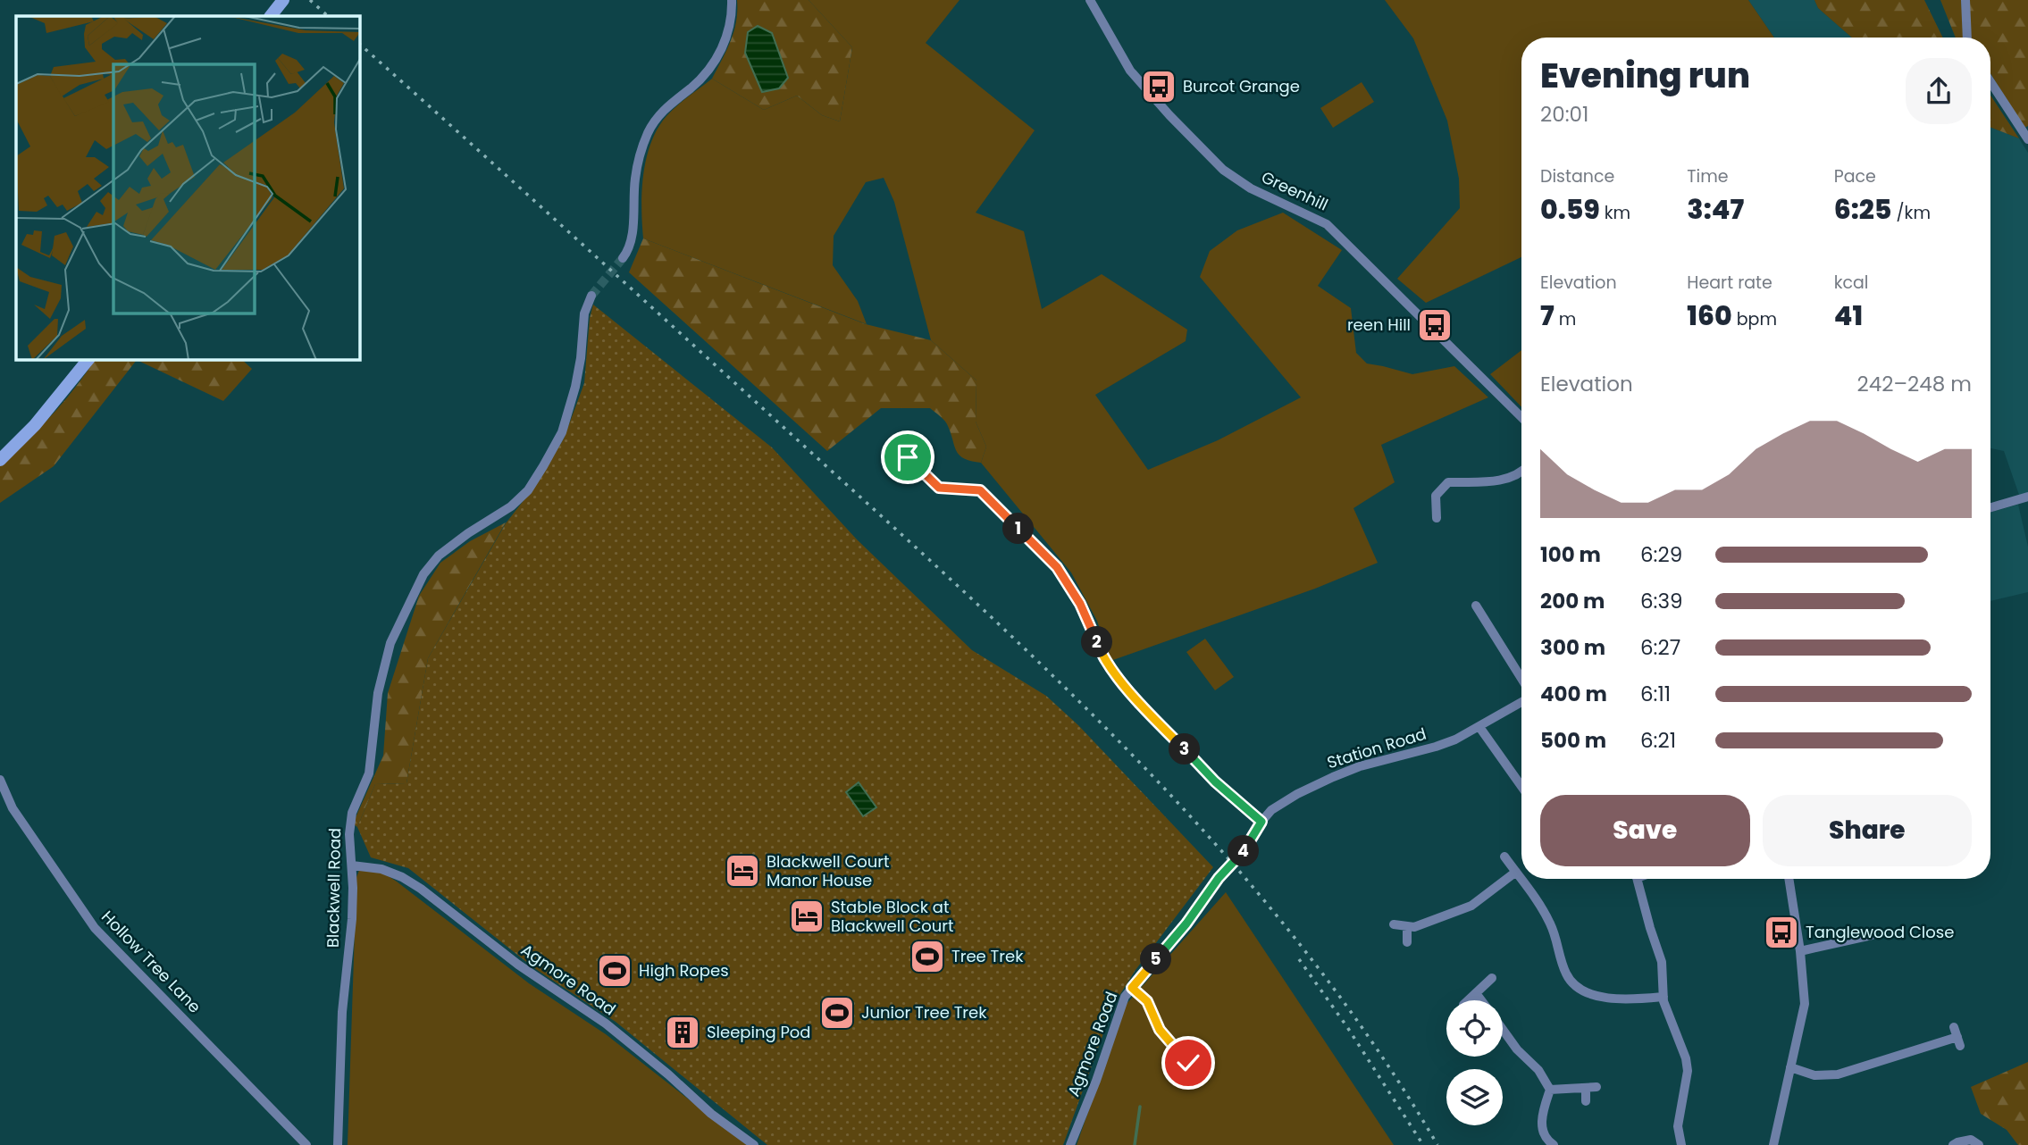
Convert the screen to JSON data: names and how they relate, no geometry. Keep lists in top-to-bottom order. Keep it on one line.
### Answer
{"streets":{"street":["Greenhill","Station Road","Blackwell Road","Hollow Tree Lane","Agmore Road"]},"crossings":[["Station Road","Agmore Road"],["Blackwell Road","Agmore Road"]],"places":{"bus stop":["Burcot Grange","reen Hill","Tanglewood Close"],"hotel":["Blackwell Court Manor House","Stable Block at Blackwell Court"],"sports":["Tree Trek","High Ropes","Junior Tree Trek"],"building":["Sleeping Pod"]},"page":{"heading":["Evening run","20:01"],"stats":[["Distance","0.59 km"],["Time","3:47"],["Pace","6:25 /km"],["Elevation","7 m"],["Heart rate","160 bpm"],["kcal","41"]],"chart":["Elevation","242–248 m"],"pins":["1","2","3","4","5"],"list":[{"name":"100 m","note":"6:29"},{"name":"200 m","note":"6:39"},{"name":"300 m","note":"6:27"},{"name":"400 m","note":"6:11"},{"name":"500 m","note":"6:21"}],"buttons":["Save","Share"]}}
